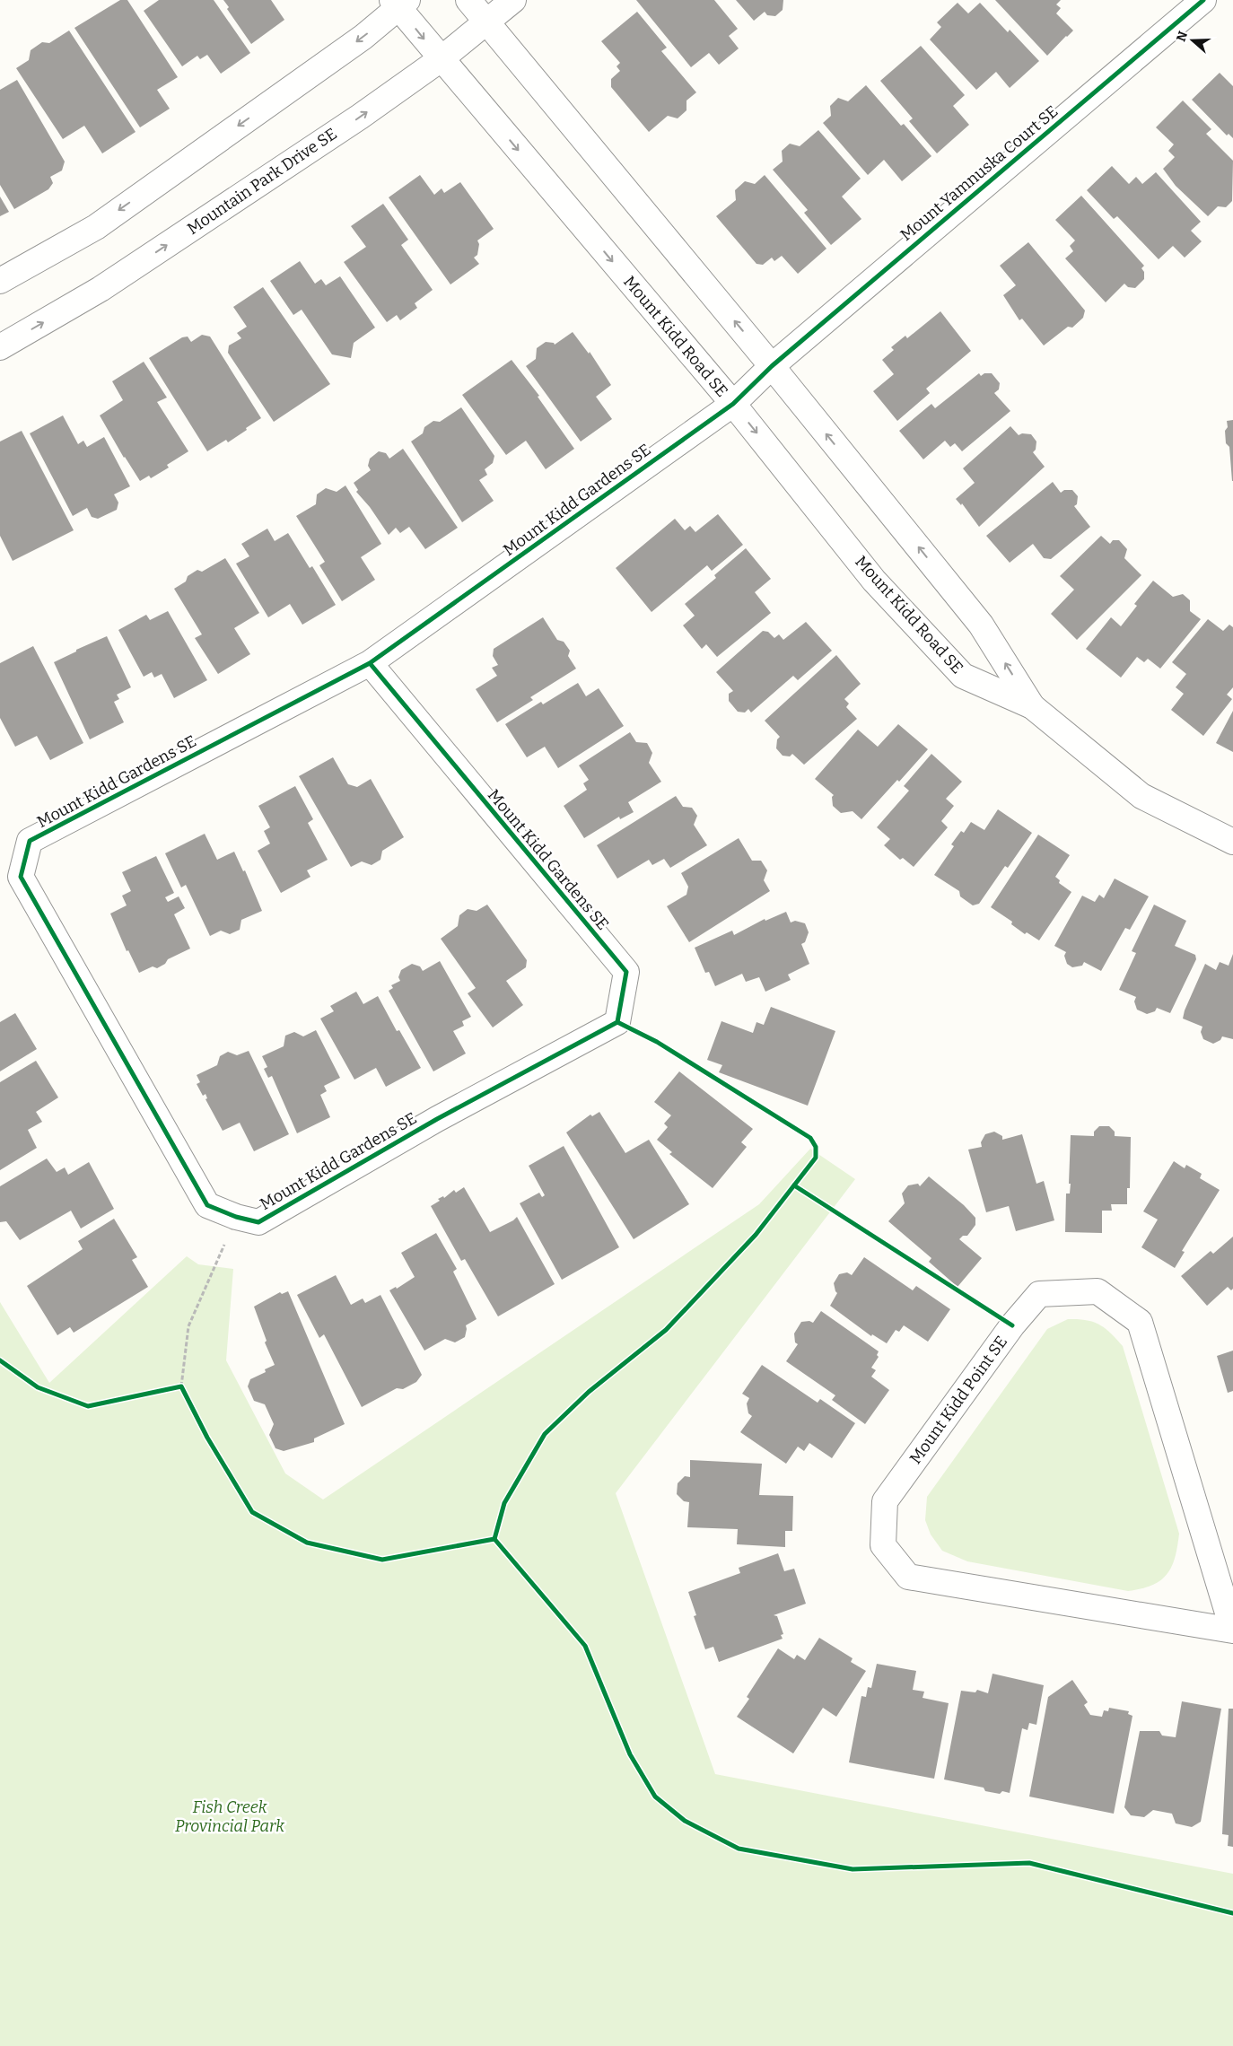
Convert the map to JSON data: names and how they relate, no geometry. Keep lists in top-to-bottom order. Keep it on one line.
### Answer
{"streets":{"street":["Mount Yamnuska Court SE","Mountain Park Drive SE","Mount Kidd Road SE","Mount Kidd Gardens SE","Mount Kidd Point SE"]},"crossings":[["Mount Yamnuska Court SE","Mount Kidd Road SE"],["Mount Yamnuska Court SE","Mount Kidd Gardens SE"],["Mountain Park Drive SE","Mount Kidd Road SE"],["Mount Kidd Road SE","Mount Kidd Gardens SE"]],"parks":["Fish Creek Provincial Park"],"north":"left"}
